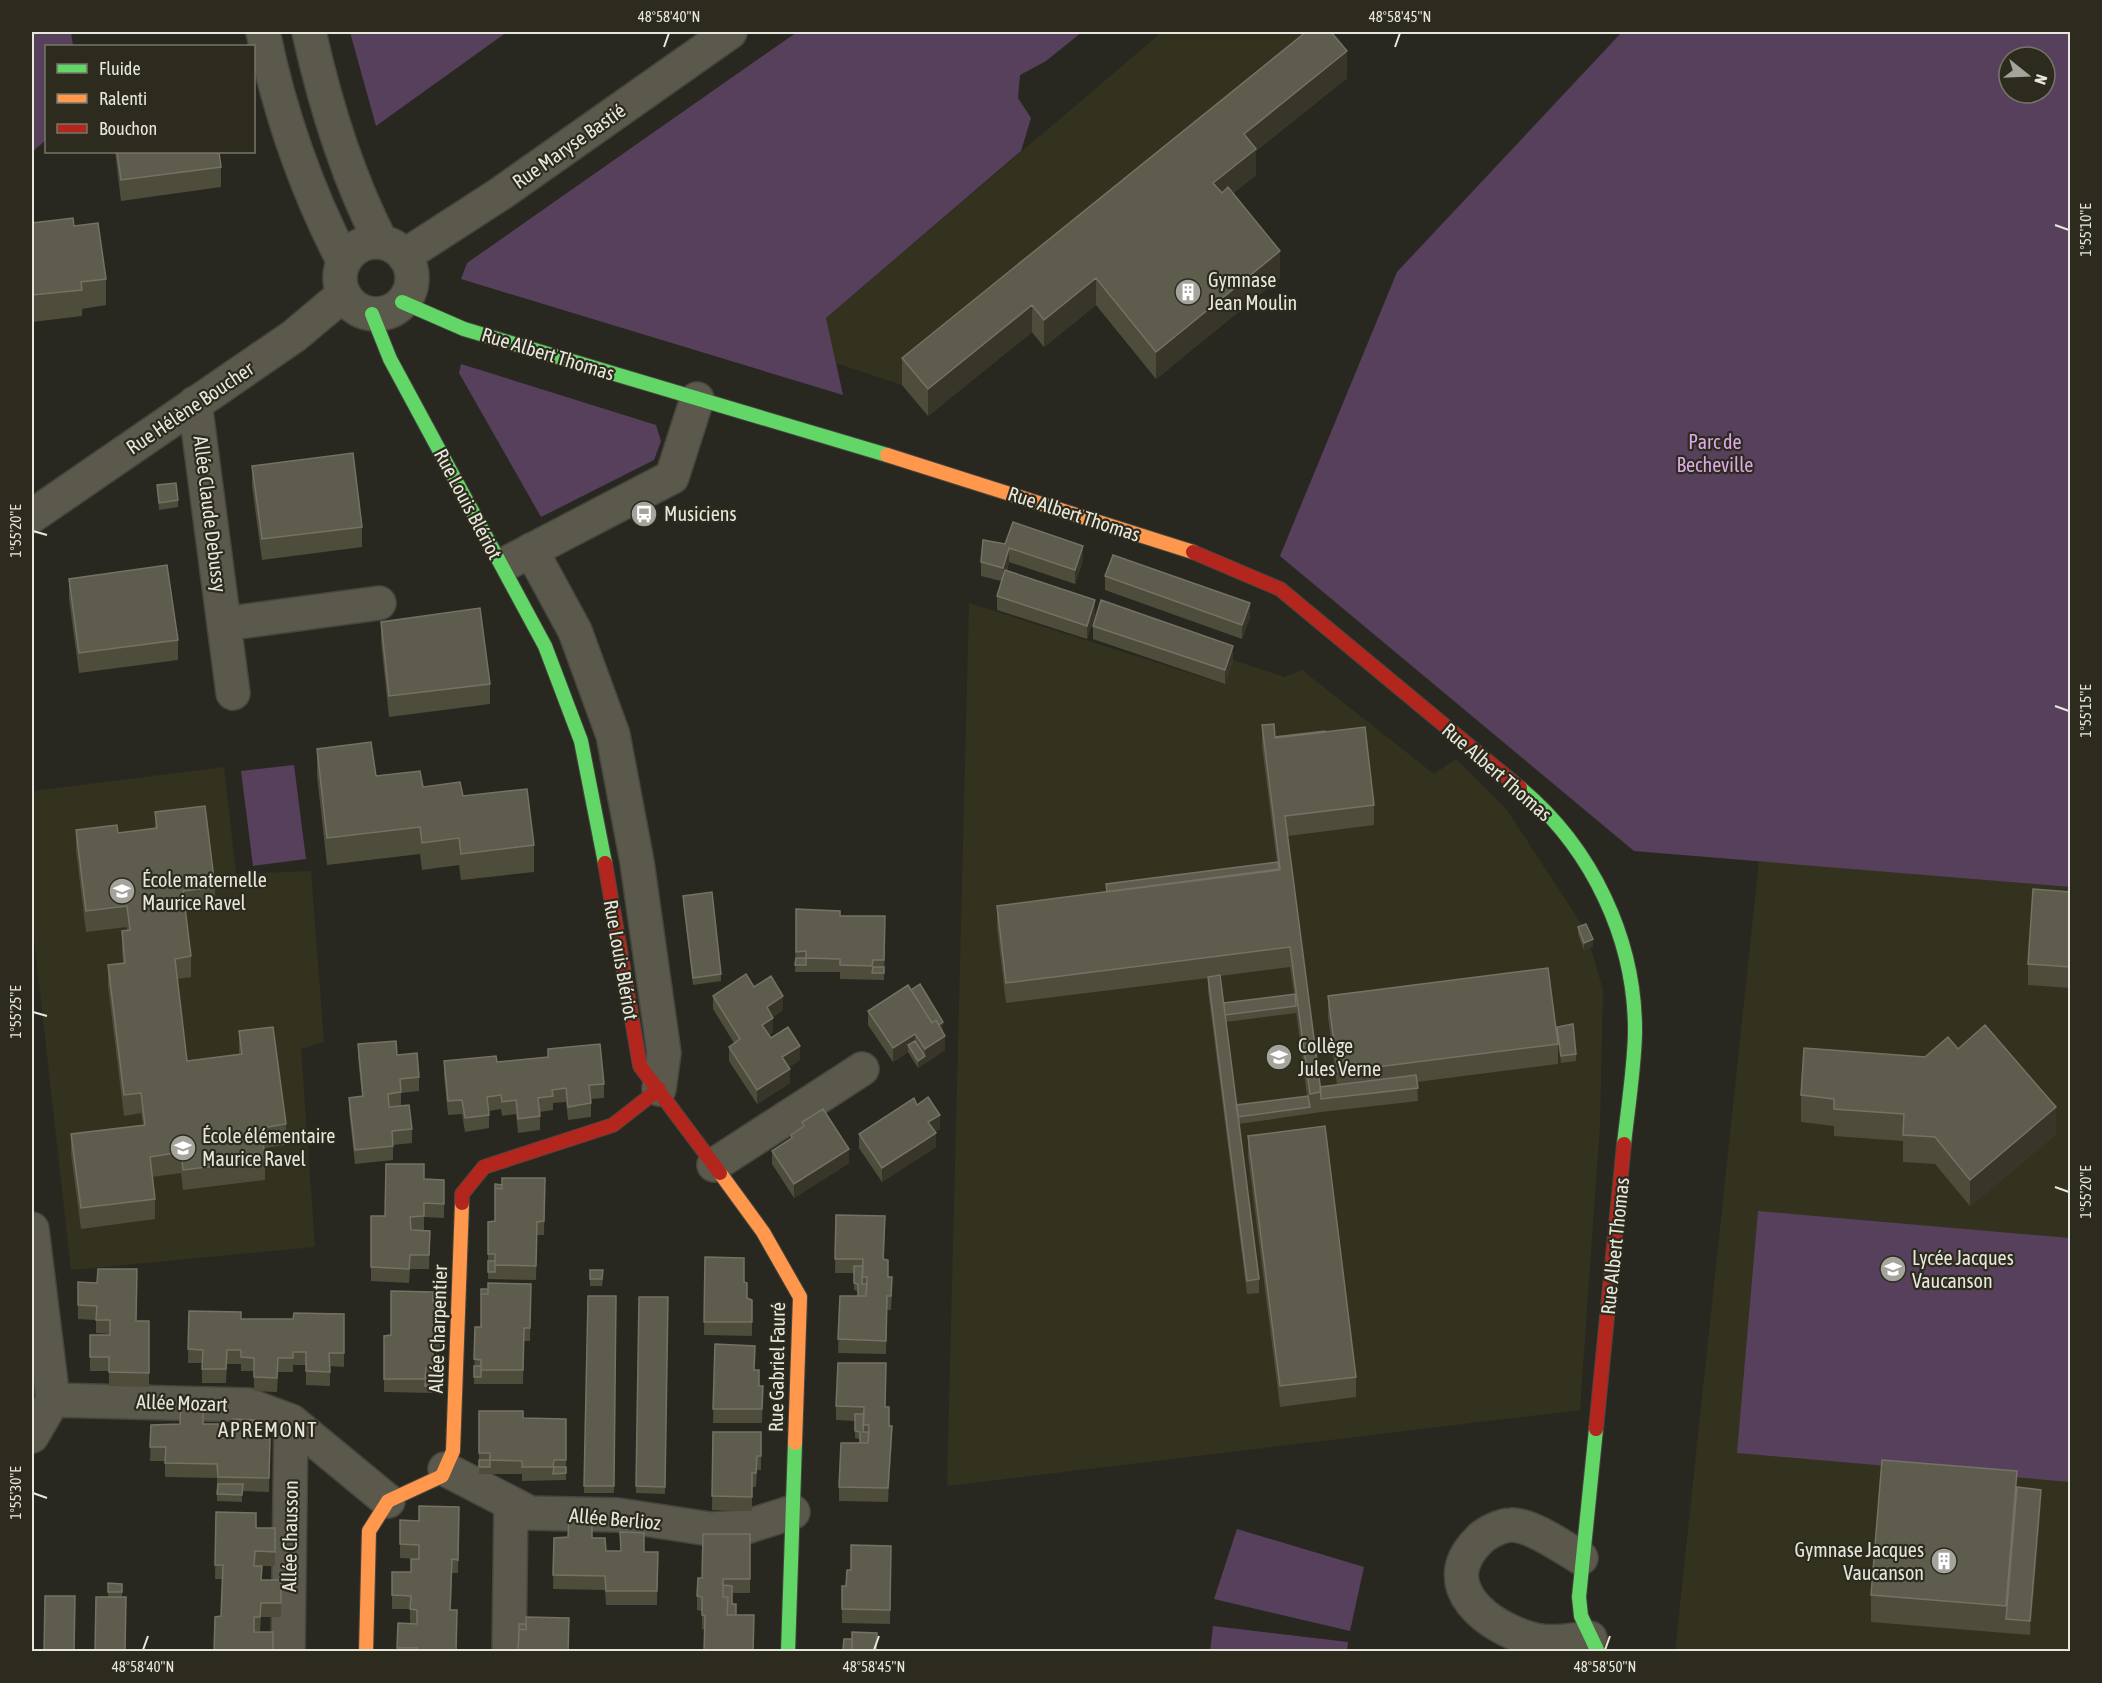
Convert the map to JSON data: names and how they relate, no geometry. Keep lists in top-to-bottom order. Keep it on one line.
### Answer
{"streets":{"street":["Rue Maryse Bastié","Rue Albert Thomas","Rue Hélène Boucher","Rue Louis Blériot","Allée Claude Debussy","Allée Charpentier","Rue Gabriel Fauré","Allée Mozart","Allée Berlioz","Allée Chausson"]},"crossings":[["Rue Maryse Bastié","Rue Albert Thomas"],["Rue Maryse Bastié","Rue Hélène Boucher"],["Rue Maryse Bastié","Rue Louis Blériot"],["Rue Albert Thomas","Rue Hélène Boucher"],["Rue Albert Thomas","Rue Louis Blériot"],["Rue Hélène Boucher","Rue Louis Blériot"],["Rue Hélène Boucher","Allée Claude Debussy"],["Rue Louis Blériot","Allée Charpentier"],["Rue Louis Blériot","Rue Gabriel Fauré"],["Allée Charpentier","Rue Gabriel Fauré"],["Allée Charpentier","Allée Berlioz"],["Rue Gabriel Fauré","Allée Berlioz"],["Allée Mozart","Allée Chausson"]],"districts":["APREMONT"],"parks":["Parc de Becheville"],"places":{"building":["Gymnase Jean Moulin","Gymnase Jacques Vaucanson"],"bus stop":["Musiciens"],"school or university":["École maternelle Maurice Ravel","Collège Jules Verne","École élémentaire Maurice Ravel","Lycée Jacques Vaucanson"]},"legend":["Fluide","Ralenti","Bouchon"],"north":"right","coordinates":["48°58'40\"N","48°58'45\"N","1°55'10\"E","1°55'20\"E","1°55'15\"E","1°55'25\"E","1°55'30\"E","48°58'50\"N"]}
